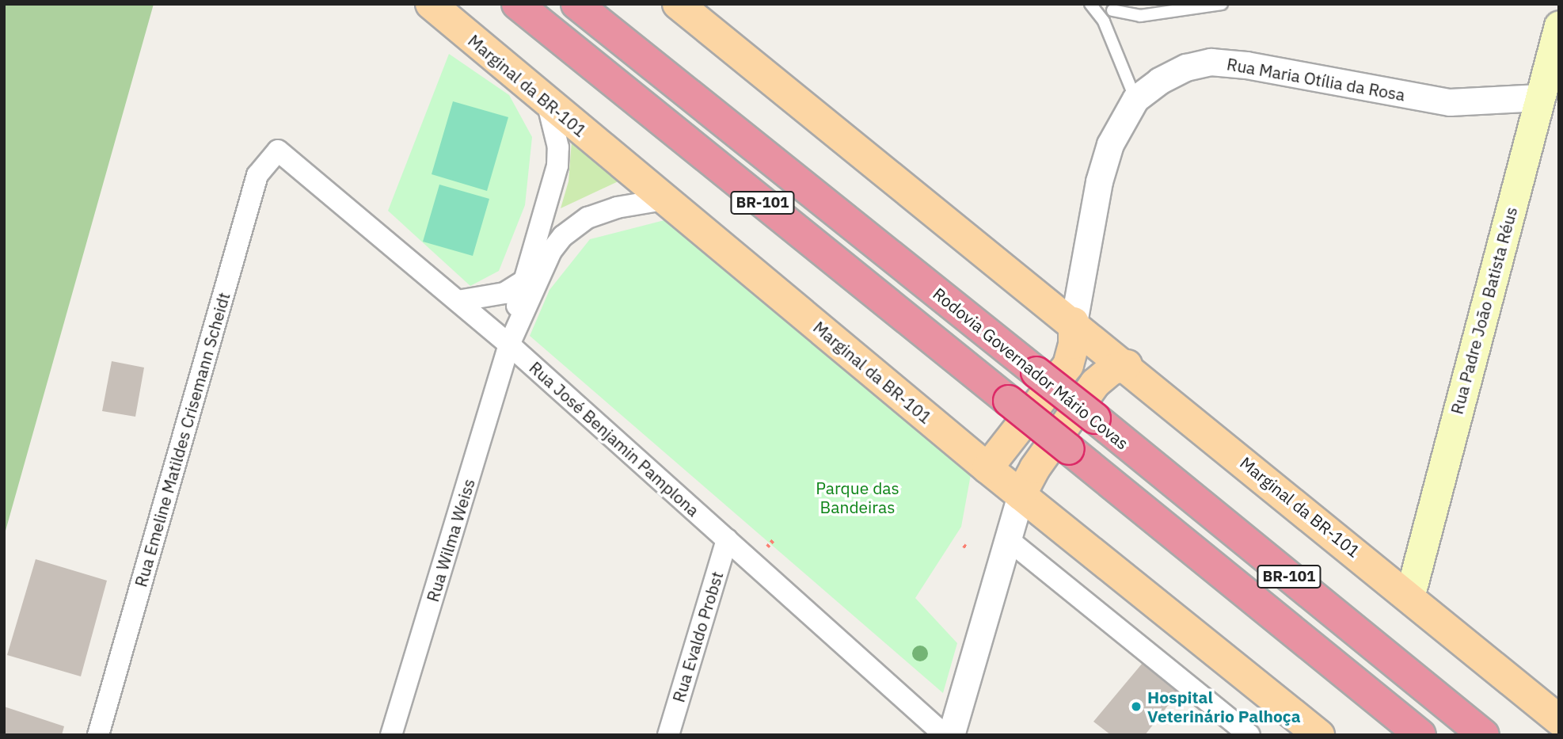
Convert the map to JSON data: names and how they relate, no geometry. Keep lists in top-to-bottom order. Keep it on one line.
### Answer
{"streets":{"highway":["BR-101","Rodovia Governador Mário Covas"],"main road":["Marginal da BR-101","Rua Padre João Batista Réus"],"street":["Rua Maria Otília da Rosa","Rua José Benjamin Pamplona","Rua Emeline Matildes Crisemann Scheidt","Rua Wilma Weiss","Rua Evaldo Probst"]},"crossings":[["Rua Maria Otília da Rosa","Marginal da BR-101"],["Rua Maria Otília da Rosa","Rua Padre João Batista Réus"],["Marginal da BR-101","Rua Padre João Batista Réus"],["Rua José Benjamin Pamplona","Rua Emeline Matildes Crisemann Scheidt"],["Rua José Benjamin Pamplona","Rua Wilma Weiss"],["Rua José Benjamin Pamplona","Rua Evaldo Probst"]],"parks":["Parque das Bandeiras"],"places":["Hospital Veterinário Palhoça"]}
